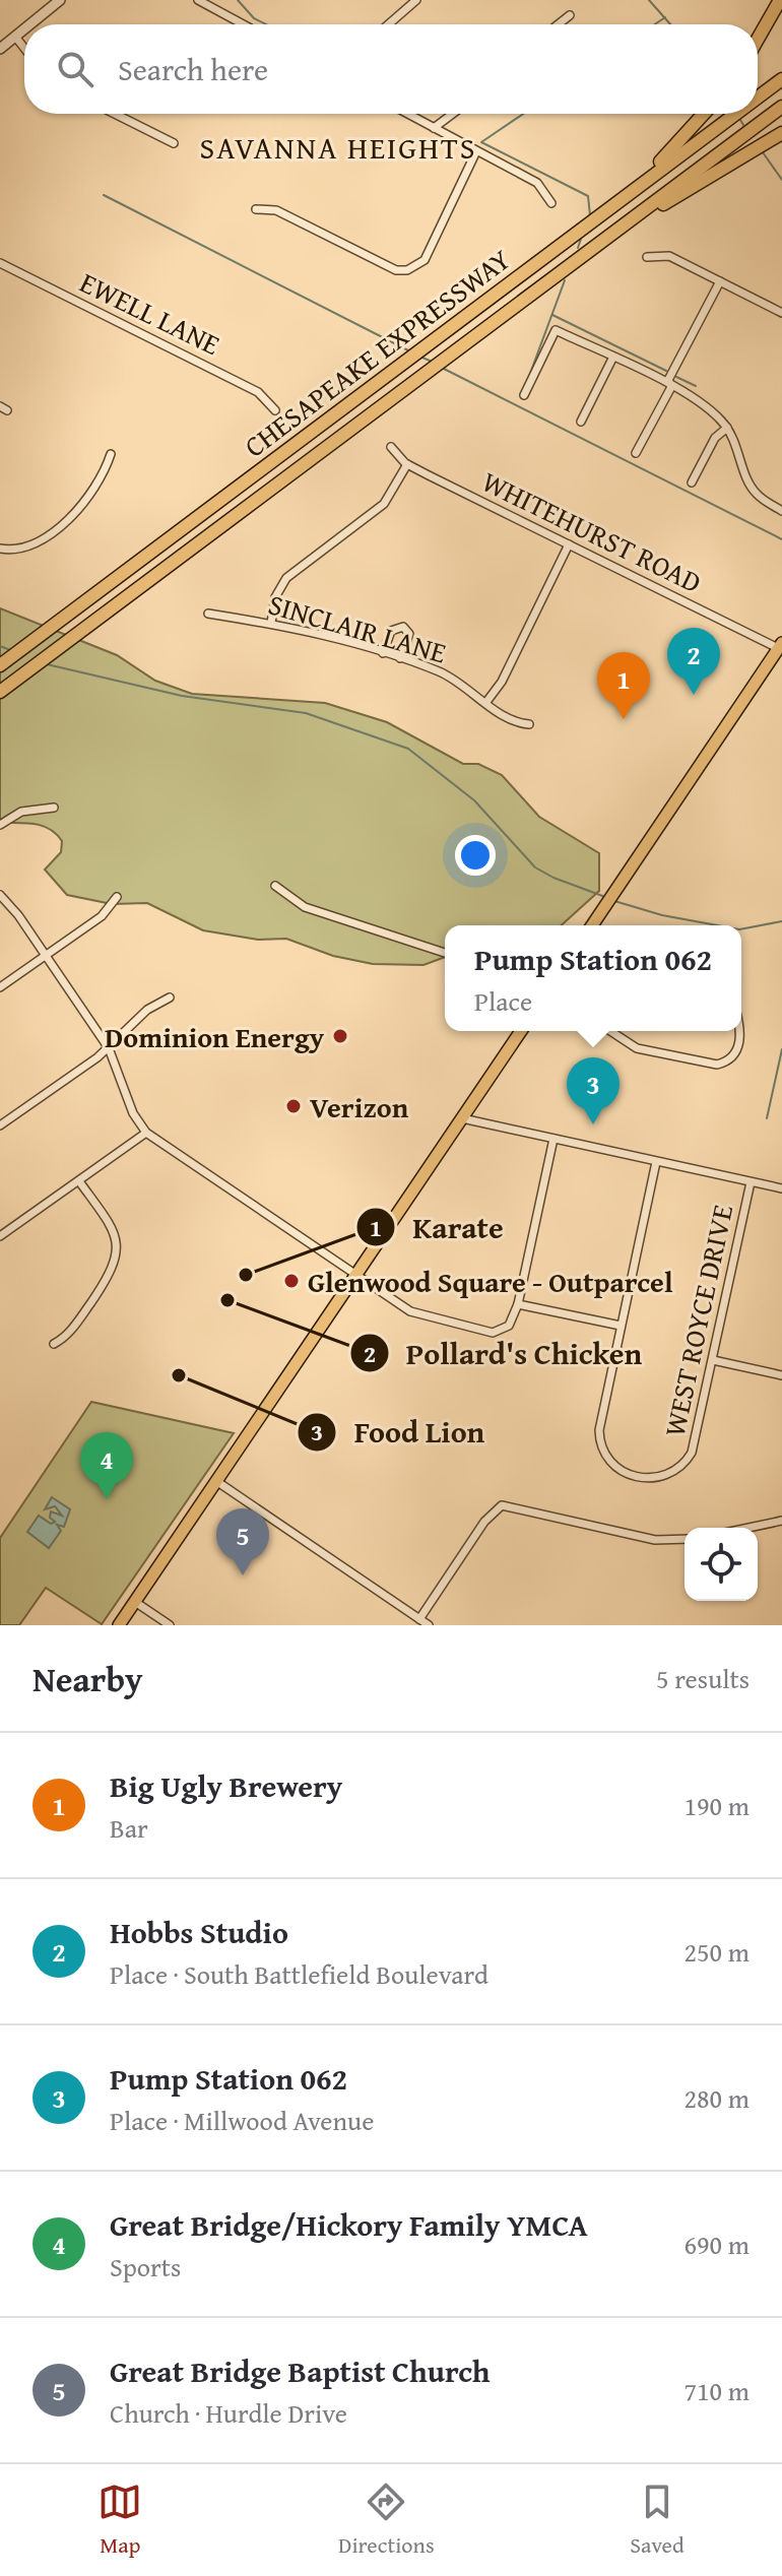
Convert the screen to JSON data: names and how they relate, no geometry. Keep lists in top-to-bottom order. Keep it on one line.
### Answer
{"streets":{"highway":["CHESAPEAKE EXPRESSWAY"],"street":["EWELL LANE","WHITEHURST ROAD","SINCLAIR LANE","WEST ROYCE DRIVE"]},"districts":["SAVANNA HEIGHTS"],"places":["Dominion Energy","Verizon","Karate","Glenwood Square - Outparcel","Pollard's Chicken","Food Lion"],"page":{"search":"Search here","pins":["2","1","3","4","5"],"popup":["Pump Station 062","Place"],"heading":["Nearby","5 results"],"list":[{"mark":"1","name":"Big Ugly Brewery","note":"Bar","value":"190 m"},{"mark":"2","name":"Hobbs Studio","note":"Place · South Battlefield Boulevard","value":"250 m"},{"mark":"3","name":"Pump Station 062","note":"Place · Millwood Avenue","value":"280 m"},{"mark":"4","name":"Great Bridge/Hickory Family YMCA","note":"Sports","value":"690 m"},{"mark":"5","name":"Great Bridge Baptist Church","note":"Church · Hurdle Drive","value":"710 m"}],"nav":["Map","Directions","Saved"]}}
